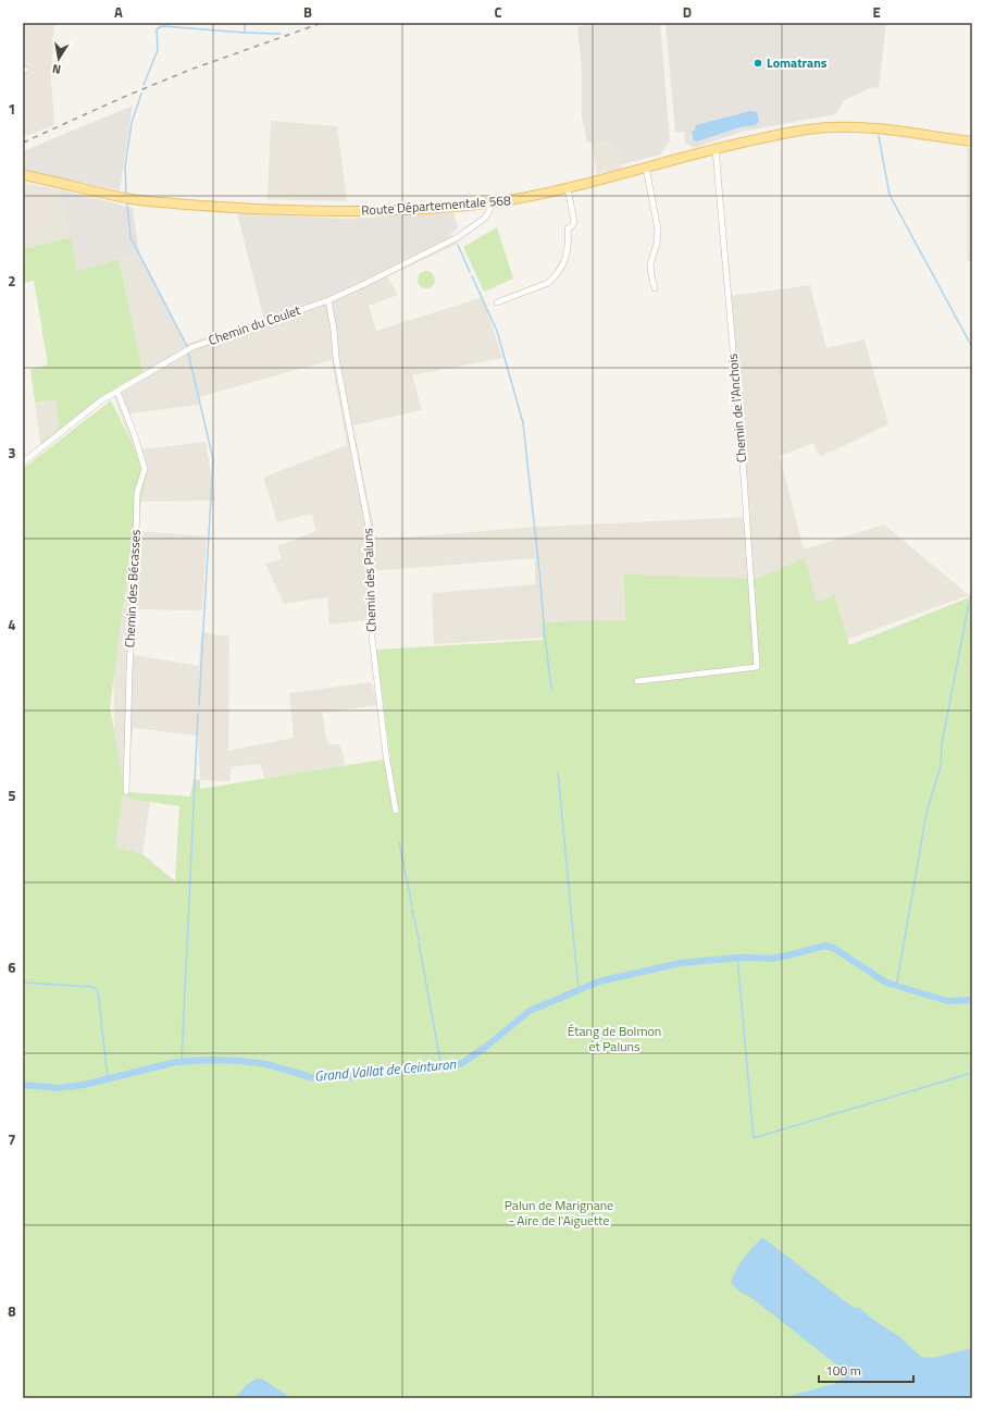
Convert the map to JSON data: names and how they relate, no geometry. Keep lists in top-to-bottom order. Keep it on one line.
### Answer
{"streets":{"main road":["Route Départementale 568"],"street":["Chemin du Coulet","Chemin de l'Anchois","Chemin des Paluns","Chemin des Bécasses"]},"crossings":[["Route Départementale 568","Chemin du Coulet"],["Route Départementale 568","Chemin de l'Anchois"],["Chemin du Coulet","Chemin des Paluns"],["Chemin du Coulet","Chemin des Bécasses"]],"water":["Grand Vallat de Ceinturon"],"parks":["Étang de Bolmon et Paluns","Palun de Marignane - Aire de l'Aiguette"],"places":["Lomatrans"],"scale_bar":"100 m","north":"bottom","grid":{"columns":["A","B","C","D","E"],"rows":["1","2","3","4","5","6","7","8"]}}
